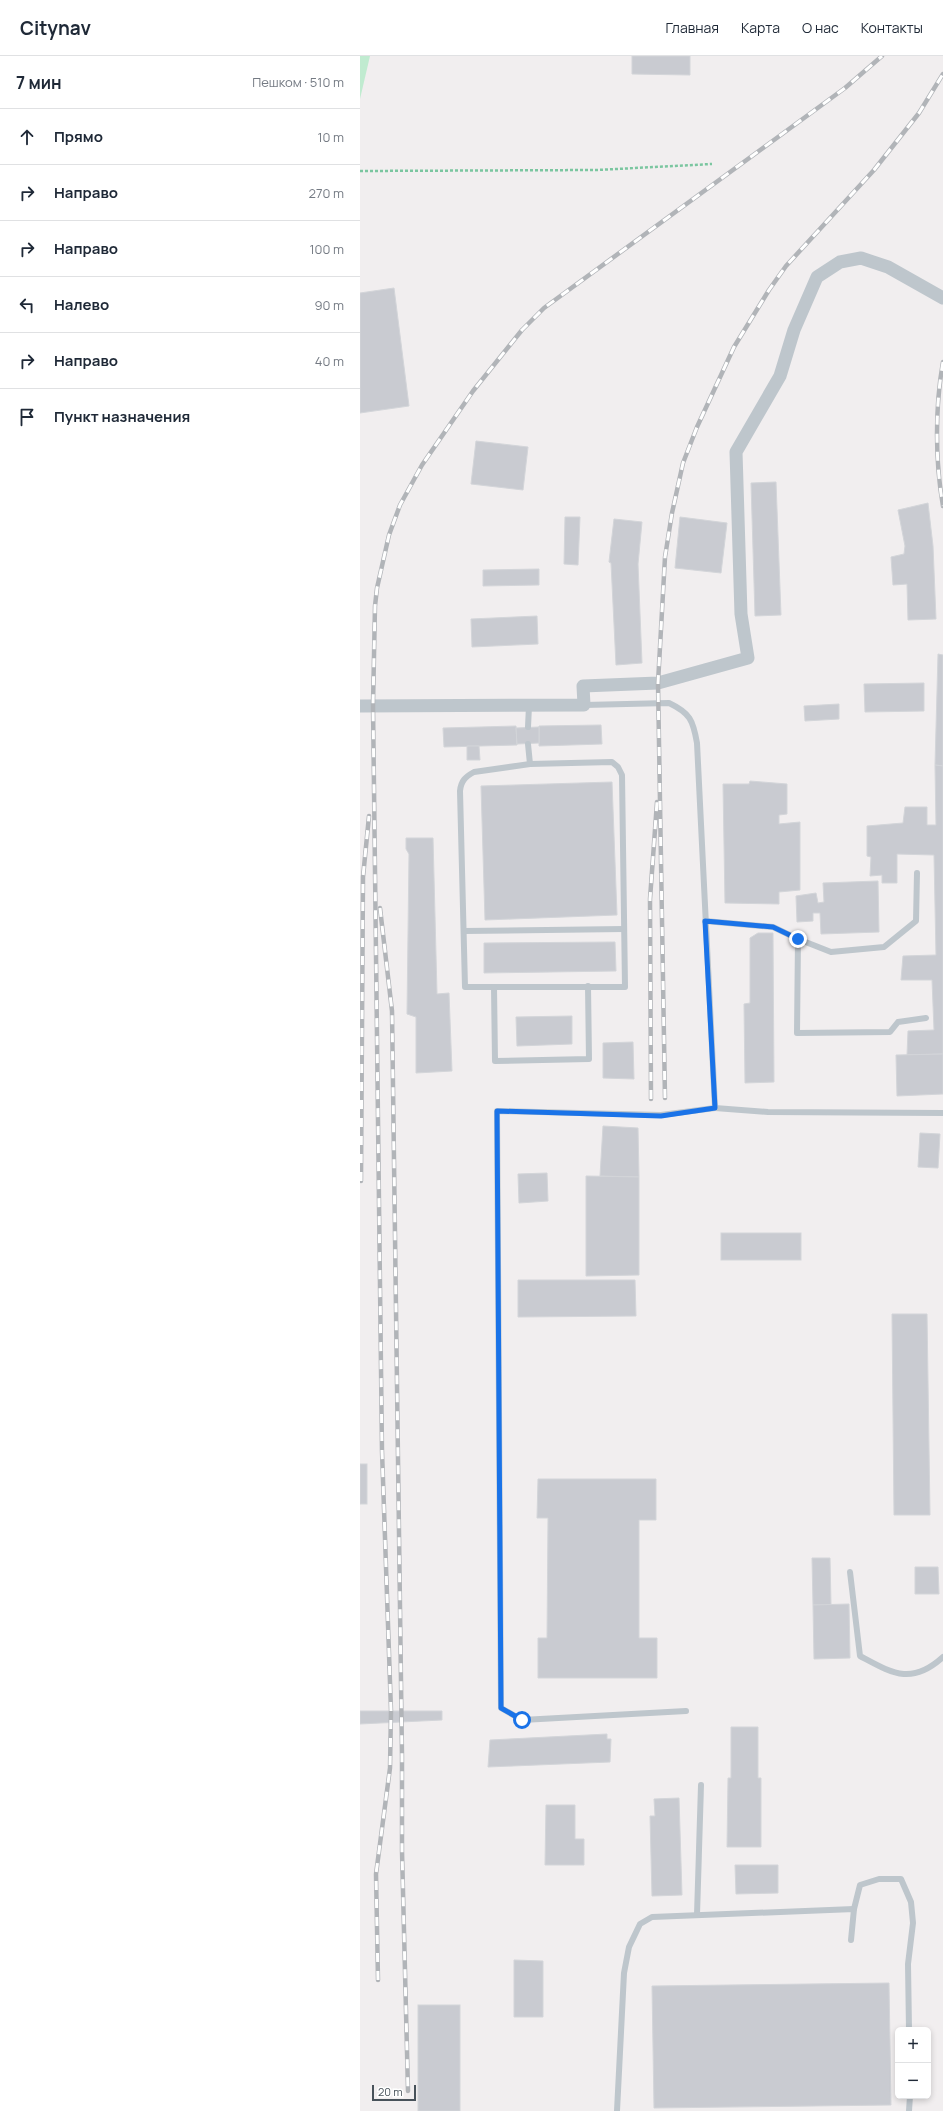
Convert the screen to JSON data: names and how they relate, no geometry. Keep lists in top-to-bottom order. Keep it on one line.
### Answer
{"scale_bar":"20 m","page":{"header":"Citynav","nav":["Главная","Карта","О нас","Контакты"],"heading":["7 мин","Пешком · 510 m"],"list":[["Прямо","10 m"],["Направо","270 m"],["Направо","100 m"],["Налево","90 m"],["Направо","40 m"],"Пункт назначения"],"map_buttons":["+","−"],"scale":"20 m"}}
